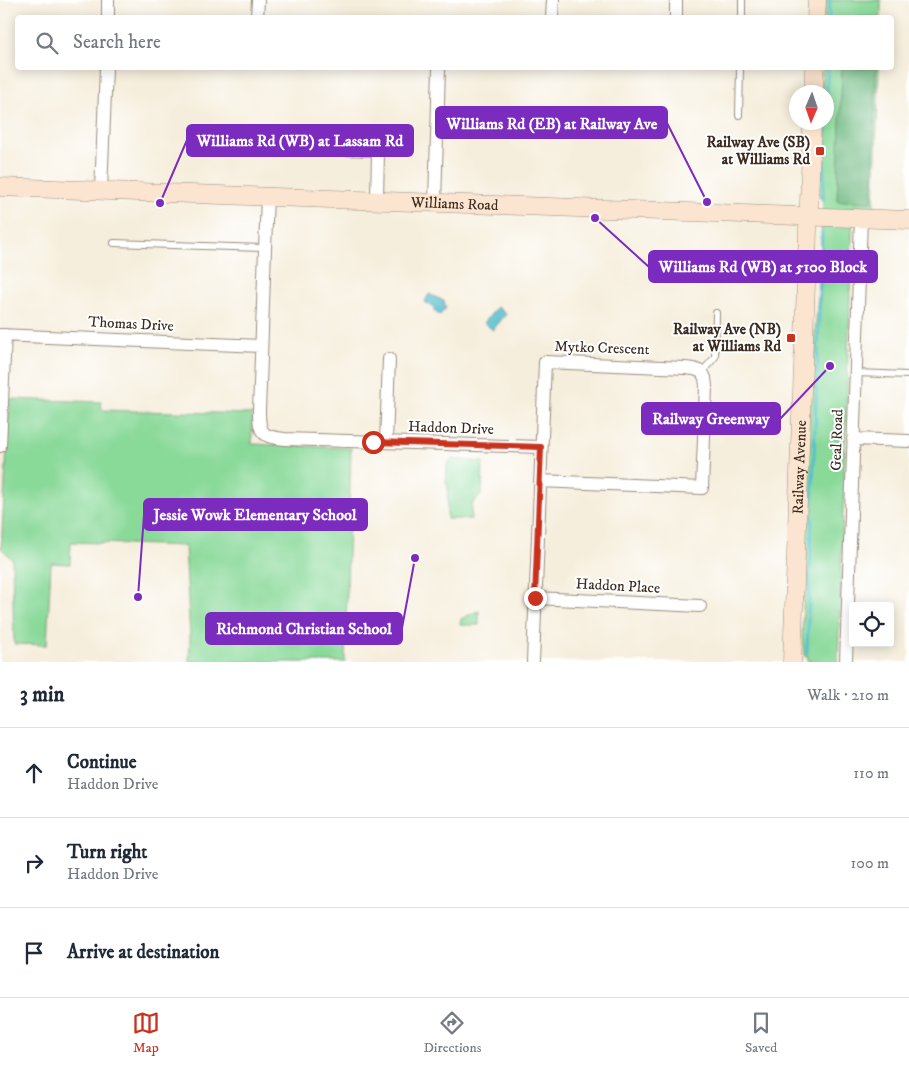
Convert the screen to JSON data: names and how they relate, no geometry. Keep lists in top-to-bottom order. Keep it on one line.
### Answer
{"streets":{"street":["Williams Road","Thomas Drive","Mytko Crescent","Haddon Drive","Geal Road","Railway Avenue","Haddon Place"]},"crossings":[["Williams Road","Haddon Drive"],["Williams Road","Geal Road"],["Williams Road","Railway Avenue"],["Thomas Drive","Haddon Drive"],["Mytko Crescent","Haddon Drive"]],"places":{"transit":["Railway Ave (SB) at Williams Rd","Railway Ave (NB) at Williams Rd"],"other":["Williams Rd (EB) at Railway Ave","Williams Rd (WB) at Lassam Rd","Williams Rd (WB) at 5100 Block","Railway Greenway","Richmond Christian School","Jessie Wowk Elementary School"]},"north":"bottom","page":{"search":"Search here","heading":["3 min","Walk · 210 m"],"list":[["Continue","Haddon Drive","110 m"],["Turn right","Haddon Drive","100 m"],"Arrive at destination"],"nav":["Map","Directions","Saved"]}}
